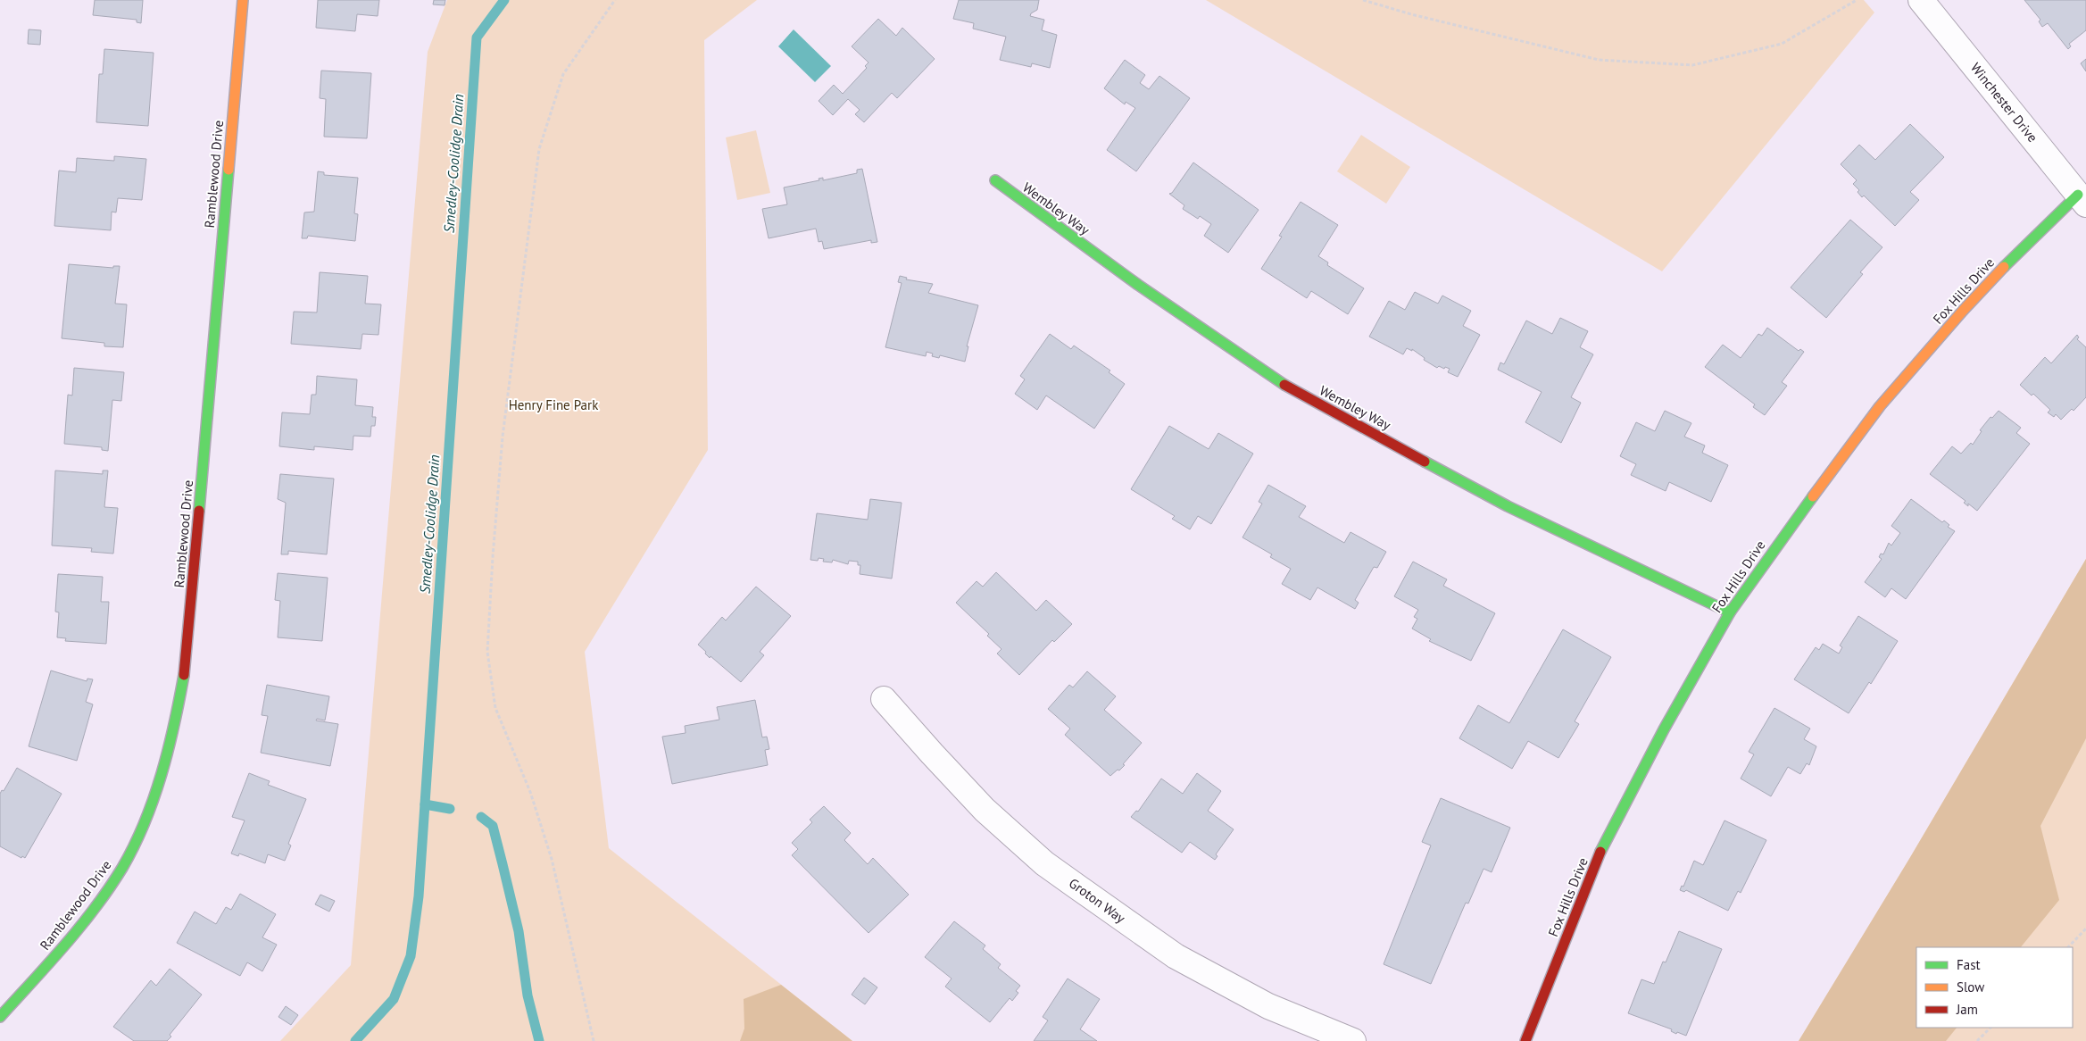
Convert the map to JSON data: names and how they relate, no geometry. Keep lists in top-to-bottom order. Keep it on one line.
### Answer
{"streets":{"street":["Winchester Drive","Ramblewood Drive","Wembley Way","Fox Hills Drive","Groton Way"]},"crossings":[["Winchester Drive","Fox Hills Drive"],["Wembley Way","Fox Hills Drive"]],"water":["Smedley-Coolidge Drain"],"parks":["Henry Fine Park"],"legend":["Fast","Slow","Jam"]}
